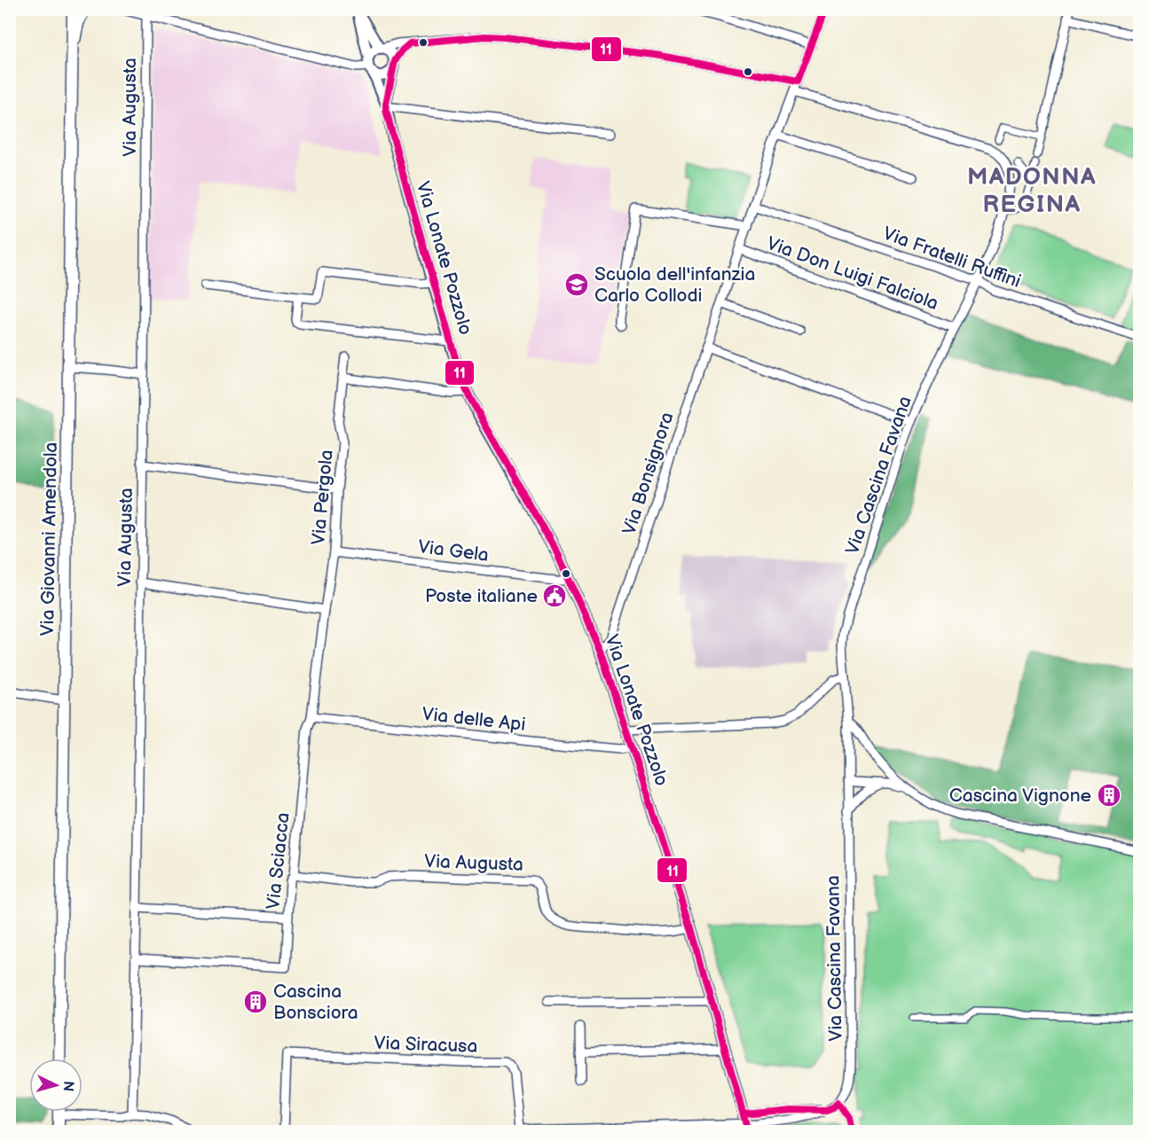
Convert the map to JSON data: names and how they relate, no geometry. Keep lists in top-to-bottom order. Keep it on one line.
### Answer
{"streets":{"main road":["Via Giovanni Amendola"],"street":["Via Augusta","Via Fratelli Ruffini","Via Lonate Pozzolo","Via Don Luigi Falciola","Via Bonsignora","Via Cascina Favana","Via Pergola","Via Gela","Via delle Api","Via Sciacca","Via Siracusa"]},"crossings":[["Via Augusta","Via Lonate Pozzolo"],["Via Augusta","Via Sciacca"],["Via Fratelli Ruffini","Via Bonsignora"],["Via Fratelli Ruffini","Via Cascina Favana"],["Via Lonate Pozzolo","Via Bonsignora"],["Via Lonate Pozzolo","Via Gela"],["Via Lonate Pozzolo","Via delle Api"],["Via Lonate Pozzolo","Via Siracusa"],["Via Don Luigi Falciola","Via Bonsignora"],["Via Don Luigi Falciola","Via Cascina Favana"],["Via Bonsignora","Via Cascina Favana"],["Via Cascina Favana","Via Siracusa"],["Via Pergola","Via Gela"],["Via Pergola","Via Sciacca"],["Via delle Api","Via Sciacca"]],"districts":["MADONNA REGINA"],"places":{"school or university":["Scuola dell'infanzia Carlo Collodi"],"public building":["Poste italiane"],"building":["Cascina Vignone","Cascina Bonsciora"]},"lines":["transit line 11"],"north":"right"}
